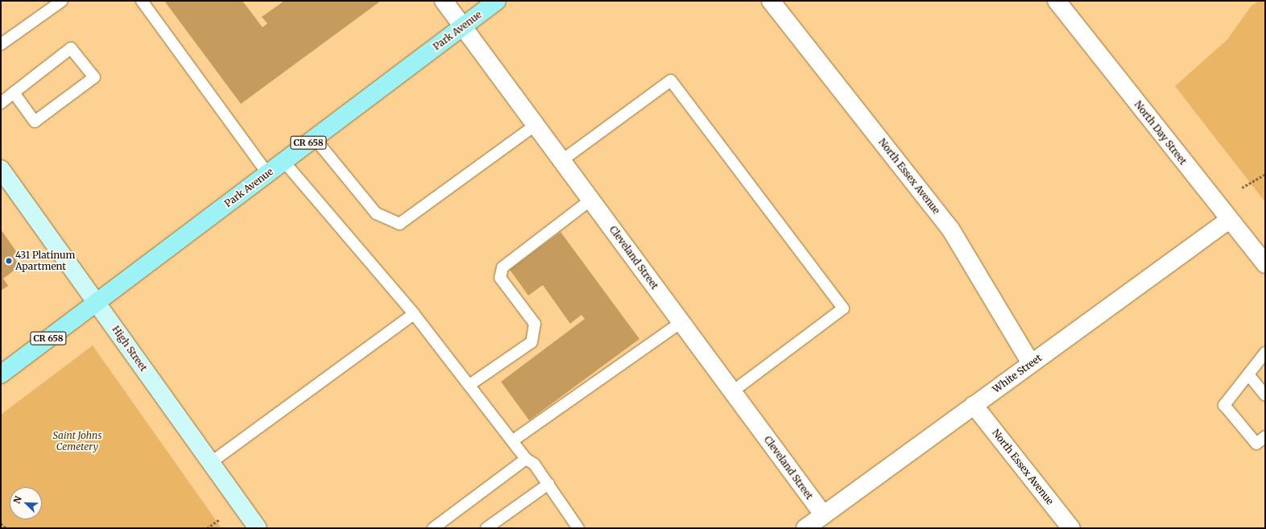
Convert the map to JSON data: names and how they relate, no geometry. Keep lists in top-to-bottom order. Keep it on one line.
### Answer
{"streets":{"main road":["Park Avenue","CR 658","High Street"],"street":["North Day Street","North Essex Avenue","Cleveland Street","White Street"]},"crossings":[["Park Avenue","Cleveland Street"],["Park Avenue","High Street"],["North Day Street","White Street"],["North Essex Avenue","White Street"],["Cleveland Street","White Street"]],"parks":["Saint Johns Cemetery"],"places":["431 Platinum Apartment"],"north":"top left"}
